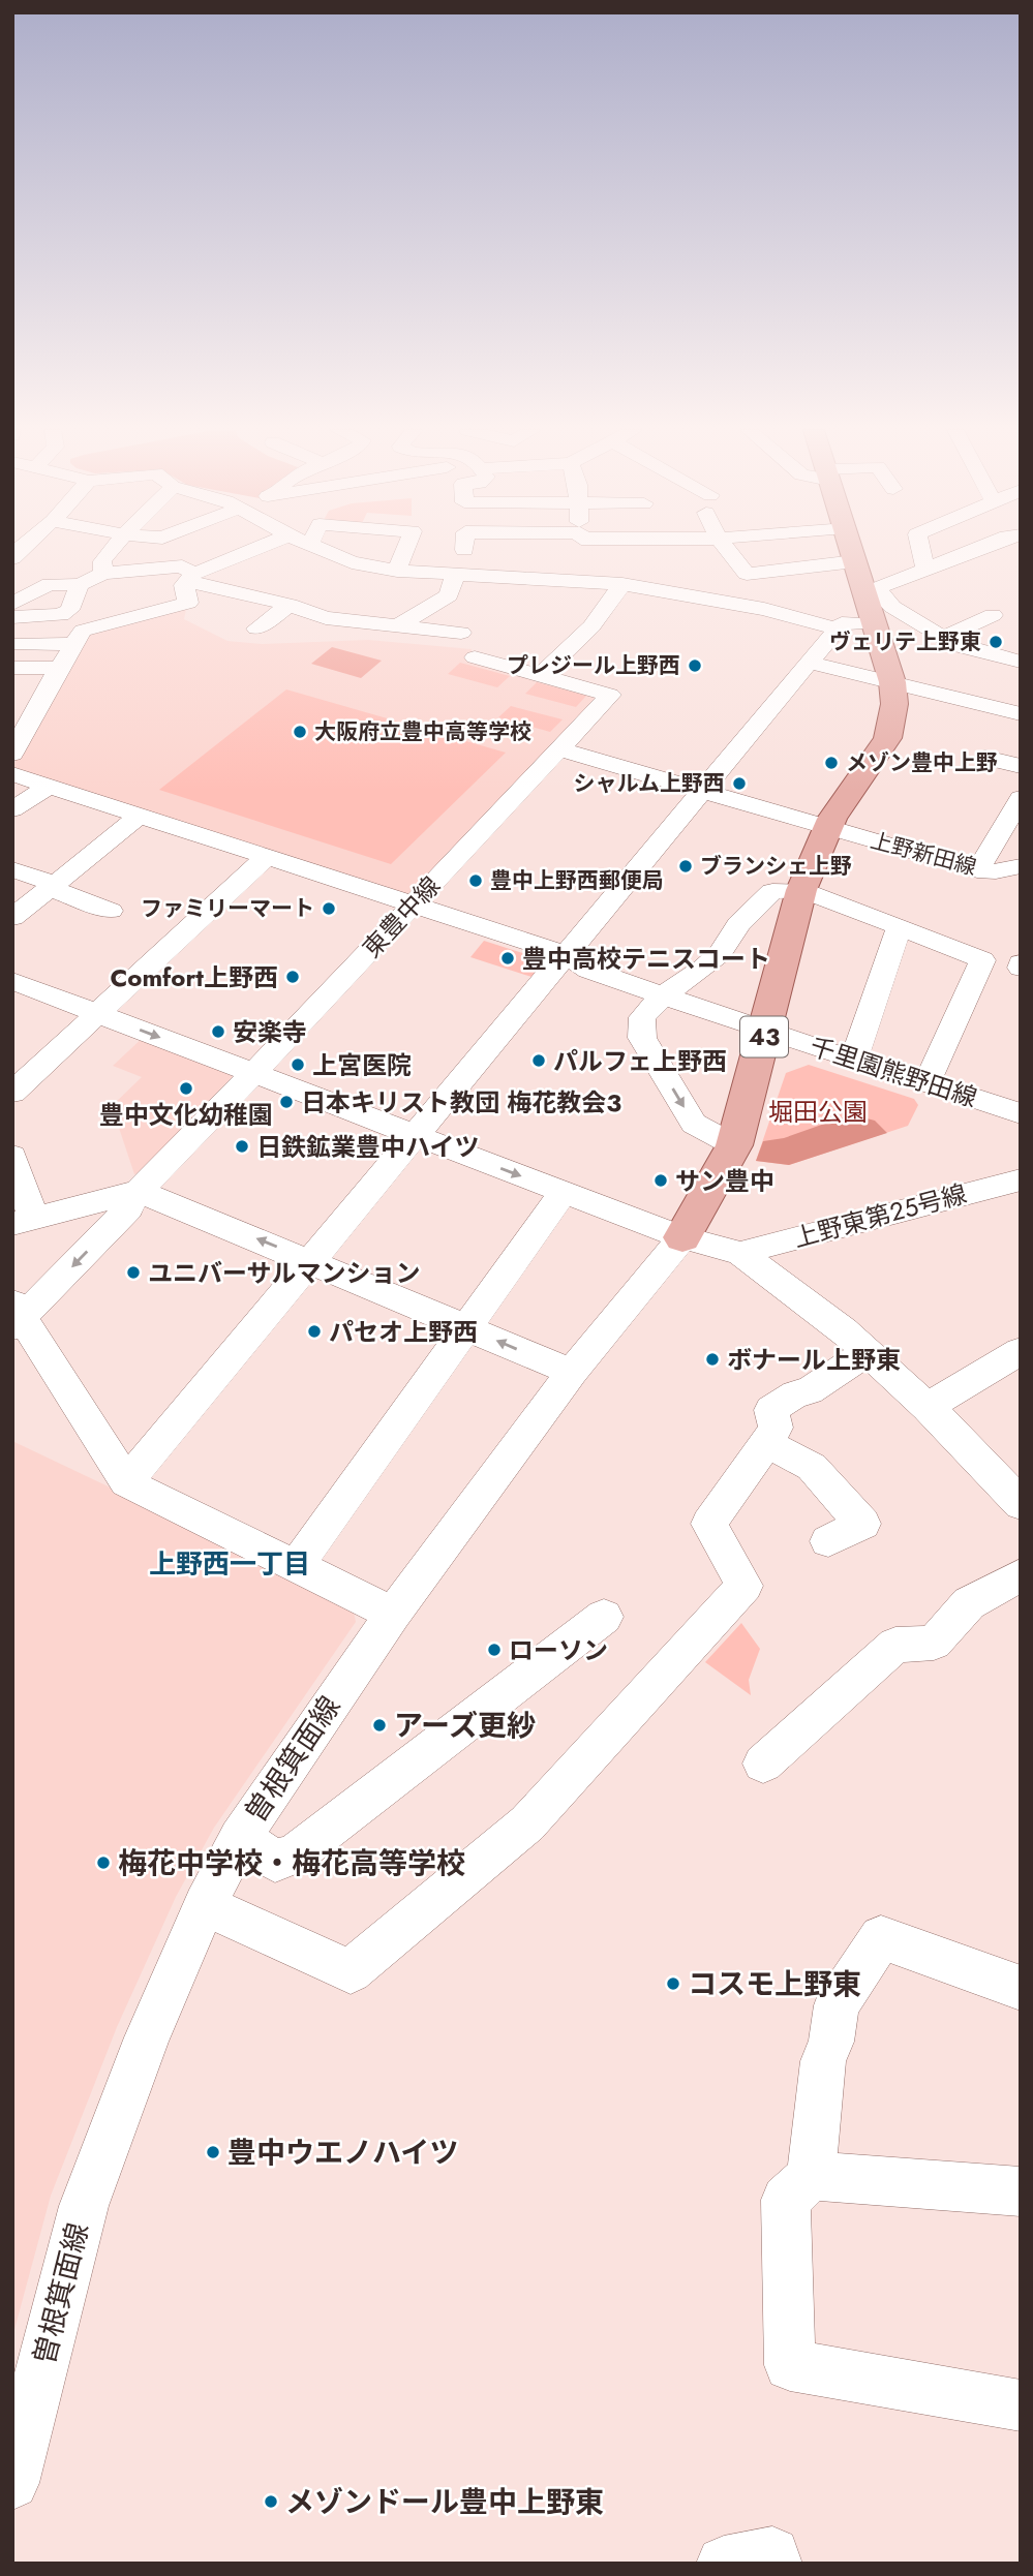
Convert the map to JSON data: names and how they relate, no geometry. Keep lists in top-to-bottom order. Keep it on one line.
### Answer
{"streets":{"main road":["43"],"street":["上野新田線","東豊中線","千里園熊野田線","上野東第２５号線","曽根箕面線"]},"crossings":[["上野新田線","43"],["東豊中線","千里園熊野田線"],["43","千里園熊野田線"],["43","曽根箕面線"]],"districts":["上野西一丁目"],"parks":["堀田公園"],"places":["ヴェリテ上野東","プレジール上野西","大阪府立豊中高等学校","メゾン豊中上野","シャルム上野西","ブランシェ上野","豊中上野西郵便局","ファミリーマート","豊中高校テニスコート","Comfort上野西","安楽寺","パルフェ上野西","上宮医院","豊中文化幼稚園","日本キリスト教団 梅花教会3","日鉄鉱業豊中ハイツ","サン豊中","ユニバーサルマンション","パセオ上野西","ボナール上野東","ローソン","アーズ更紗","梅花中学校・梅花高等学校","コスモ上野東","豊中ウエノハイツ","メゾンドール豊中上野東"]}
